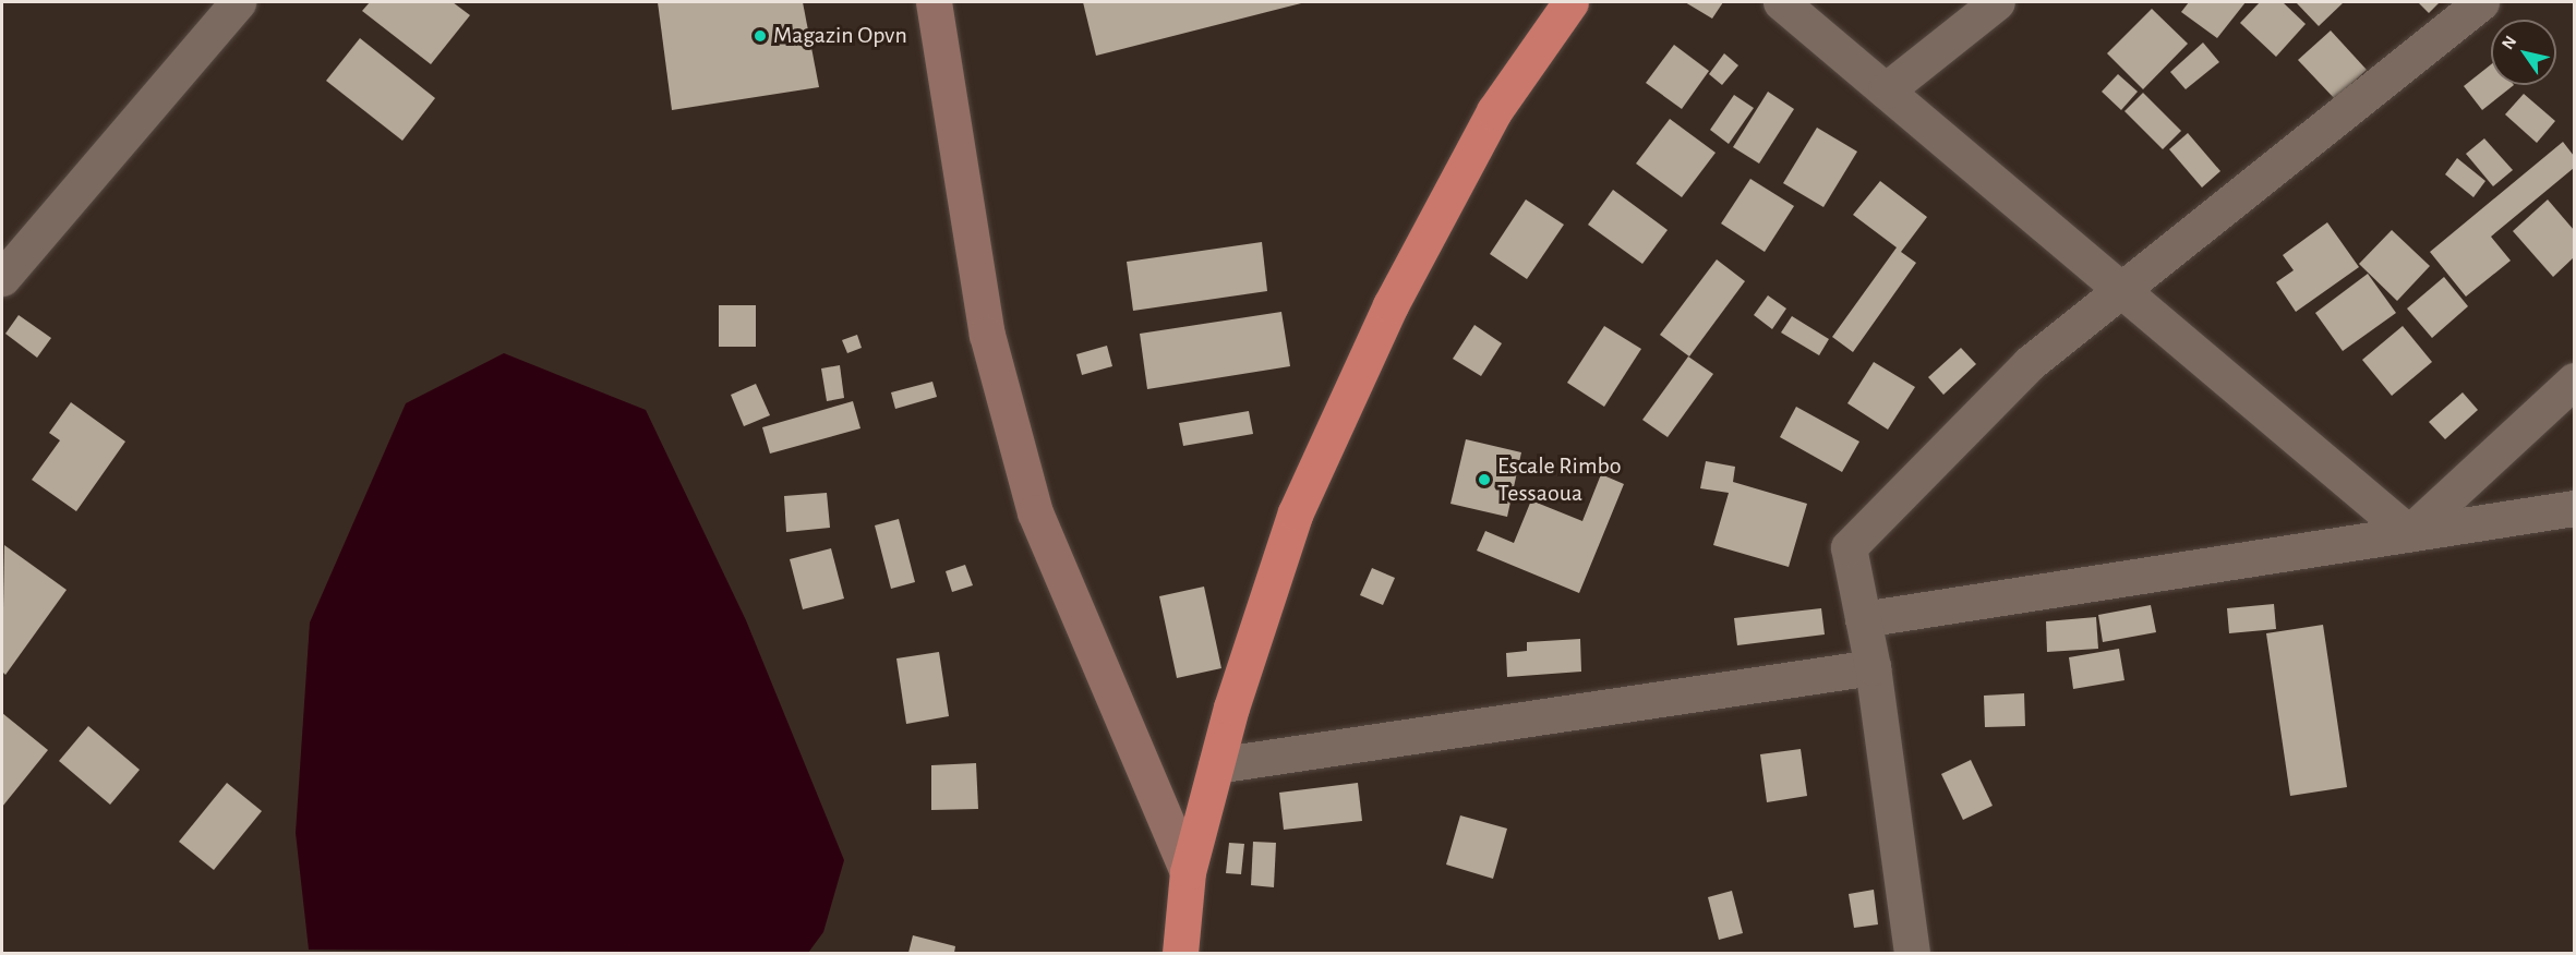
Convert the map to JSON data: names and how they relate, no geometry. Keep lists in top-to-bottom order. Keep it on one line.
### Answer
{"places":["Magazin Opvn","Escale Rimbo Tessaoua"],"north":"top left"}
